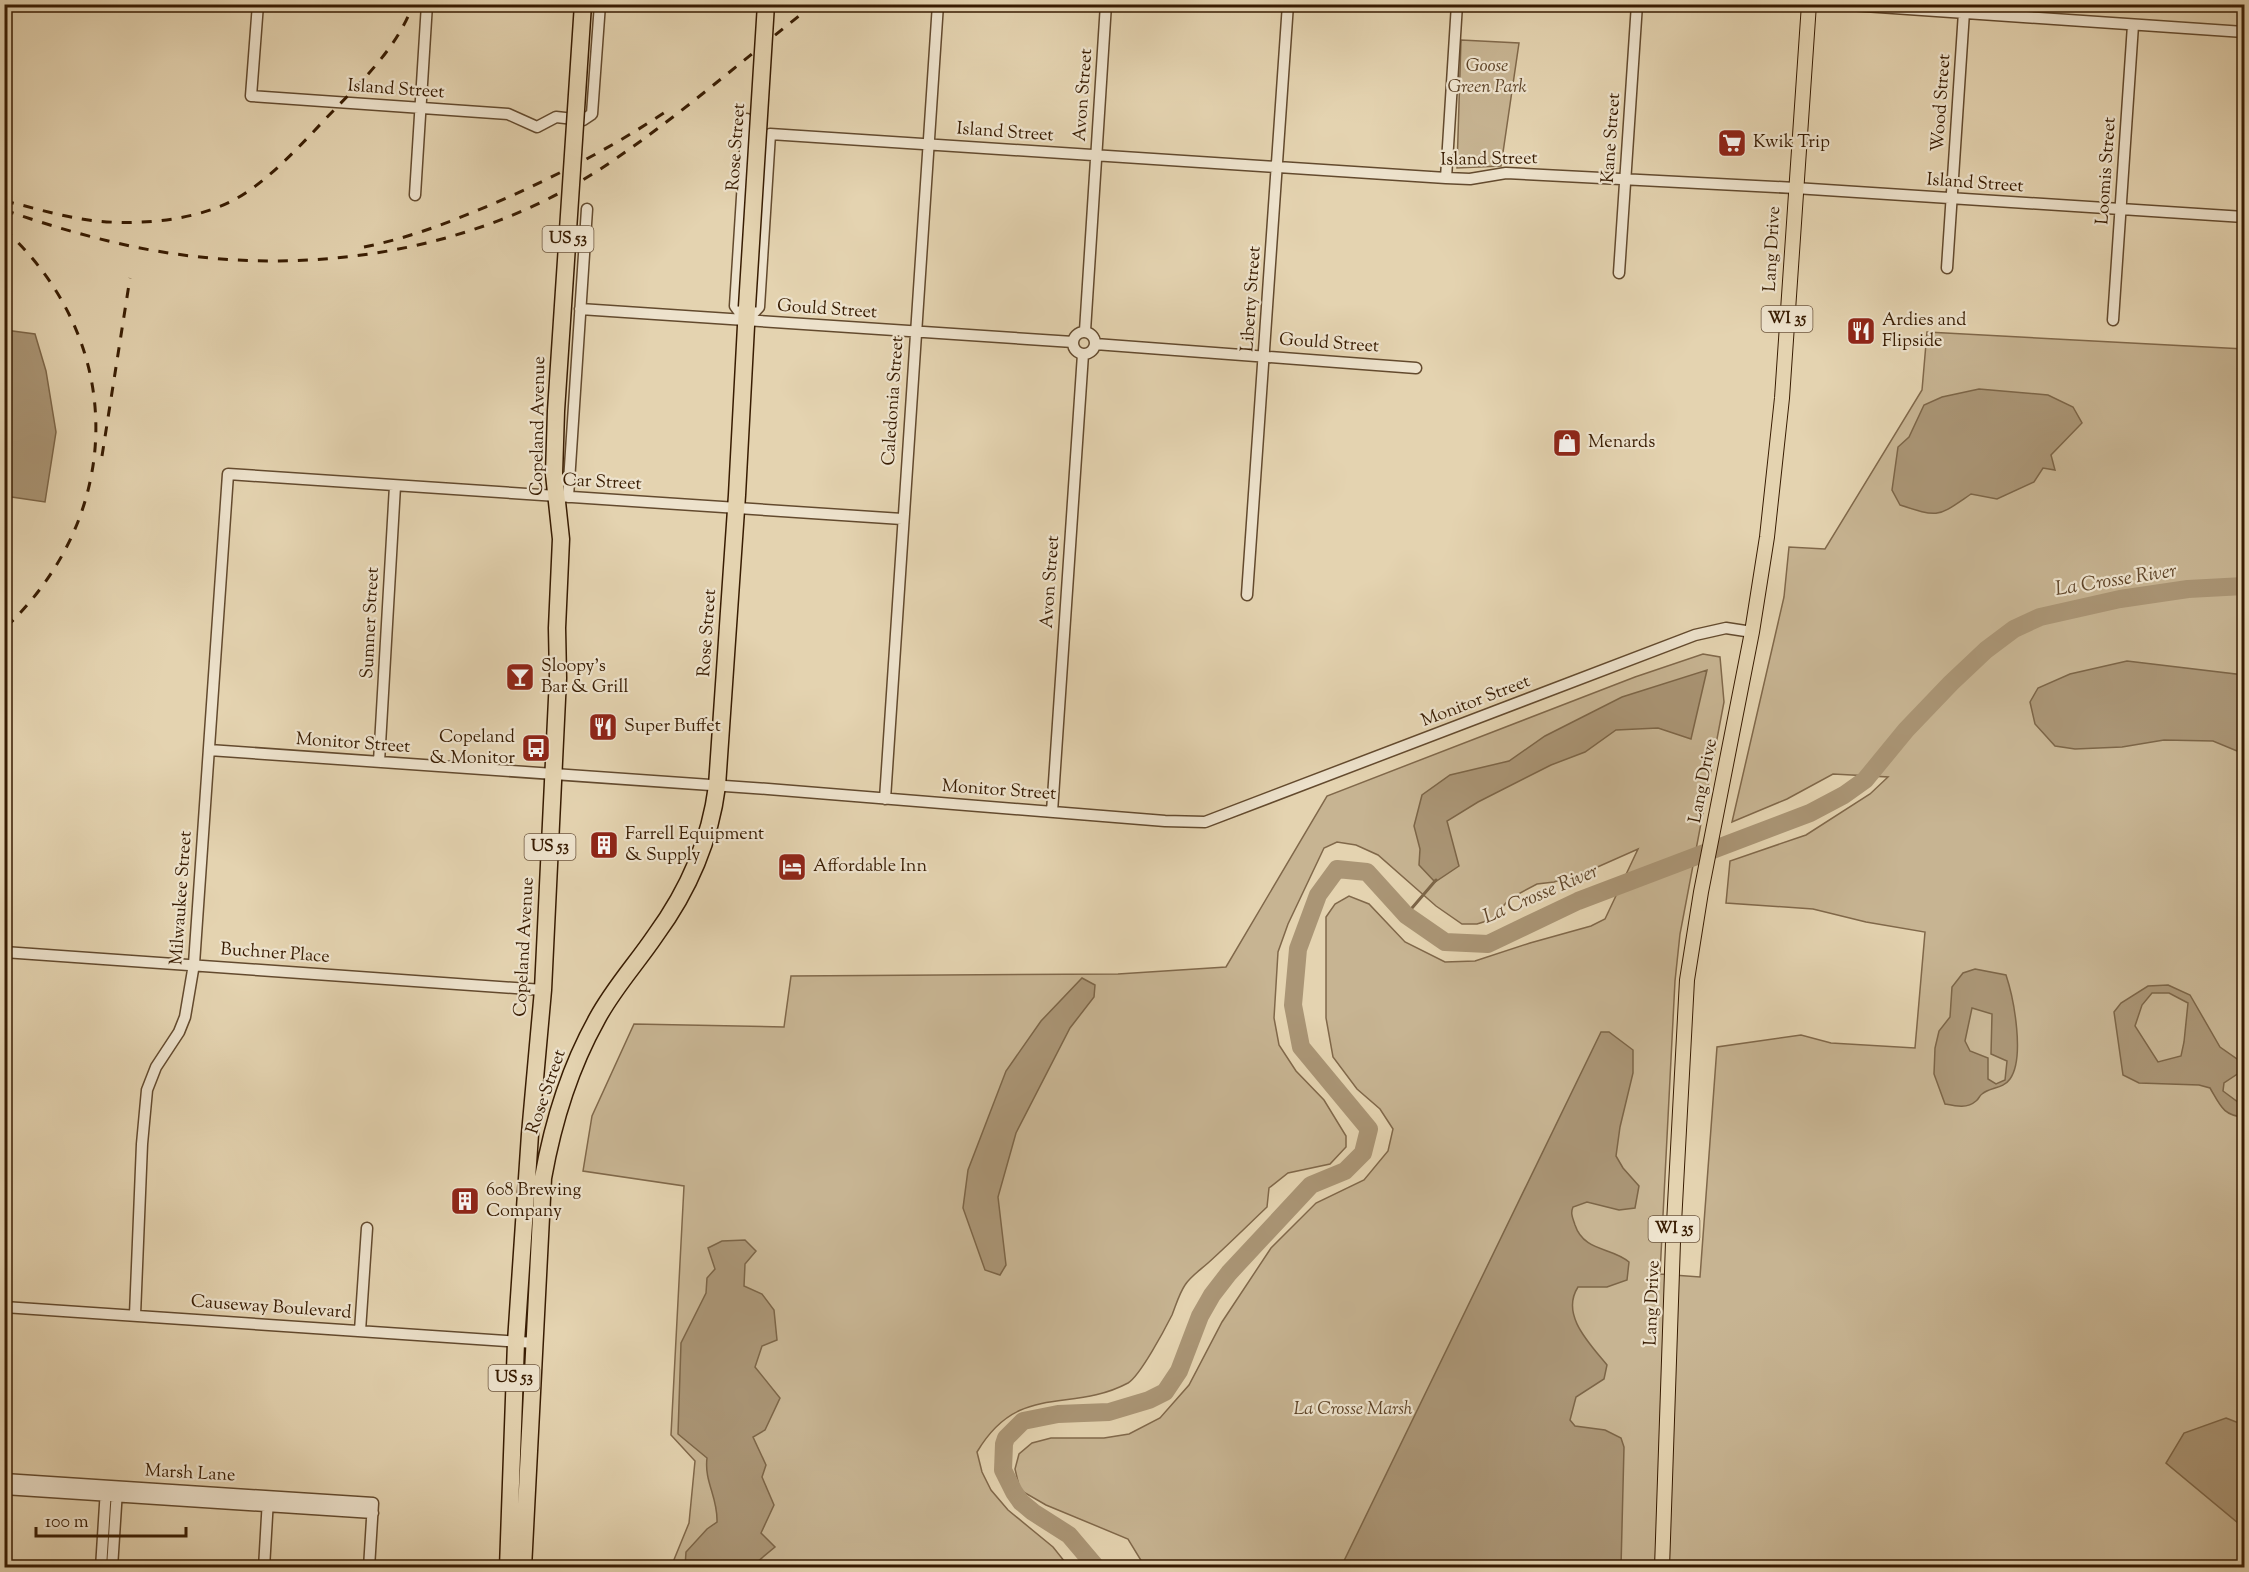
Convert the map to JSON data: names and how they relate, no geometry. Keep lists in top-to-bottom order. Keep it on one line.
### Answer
{"streets":{"highway":["Rose Street","US 53","Copeland Avenue"],"main road":["Lang Drive","WI 35"],"street":["Island Street","Avon Street","Wood Street","Kane Street","Loomis Street","Liberty Street","Gould Street","Caledonia Street","Car Street","Sumner Street","Monitor Street","Milwaukee Street","Buchner Place","Causeway Boulevard","Marsh Lane"]},"crossings":[["Island Street","Avon Street"],["Island Street","Wood Street"],["Island Street","Kane Street"],["Island Street","Rose Street"],["Island Street","Loomis Street"],["Island Street","Lang Drive"],["Island Street","Liberty Street"],["Island Street","Gould Street"],["Island Street","Caledonia Street"],["Avon Street","Gould Street"],["Avon Street","Monitor Street"],["Rose Street","US 53"],["Rose Street","Gould Street"],["Rose Street","Car Street"],["Rose Street","Monitor Street"],["Rose Street","Causeway Boulevard"],["US 53","Causeway Boulevard"],["Lang Drive","Monitor Street"],["Liberty Street","Gould Street"],["Gould Street","Caledonia Street"],["Caledonia Street","Car Street"],["Caledonia Street","Monitor Street"],["Copeland Avenue","Car Street"],["Copeland Avenue","Monitor Street"],["Copeland Avenue","Buchner Place"],["Copeland Avenue","Causeway Boulevard"],["Car Street","Sumner Street"],["Car Street","Milwaukee Street"],["Sumner Street","Monitor Street"],["Monitor Street","Milwaukee Street"],["Milwaukee Street","Buchner Place"],["Milwaukee Street","Causeway Boulevard"]],"water":["La Crosse River"],"parks":["Goose Green Park","La Crosse Marsh"],"places":{"supermarket":["Kwik Trip"],"restaurant":["Ardies and Flipside","Super Buffet"],"shop":["Menards"],"bar":["Sloopy's Bar & Grill"],"bus stop":["Copeland & Monitor"],"building":["Farrell Equipment & Supply","608 Brewing Company"],"hotel":["Affordable Inn"]},"scale_bar":"100 m"}
